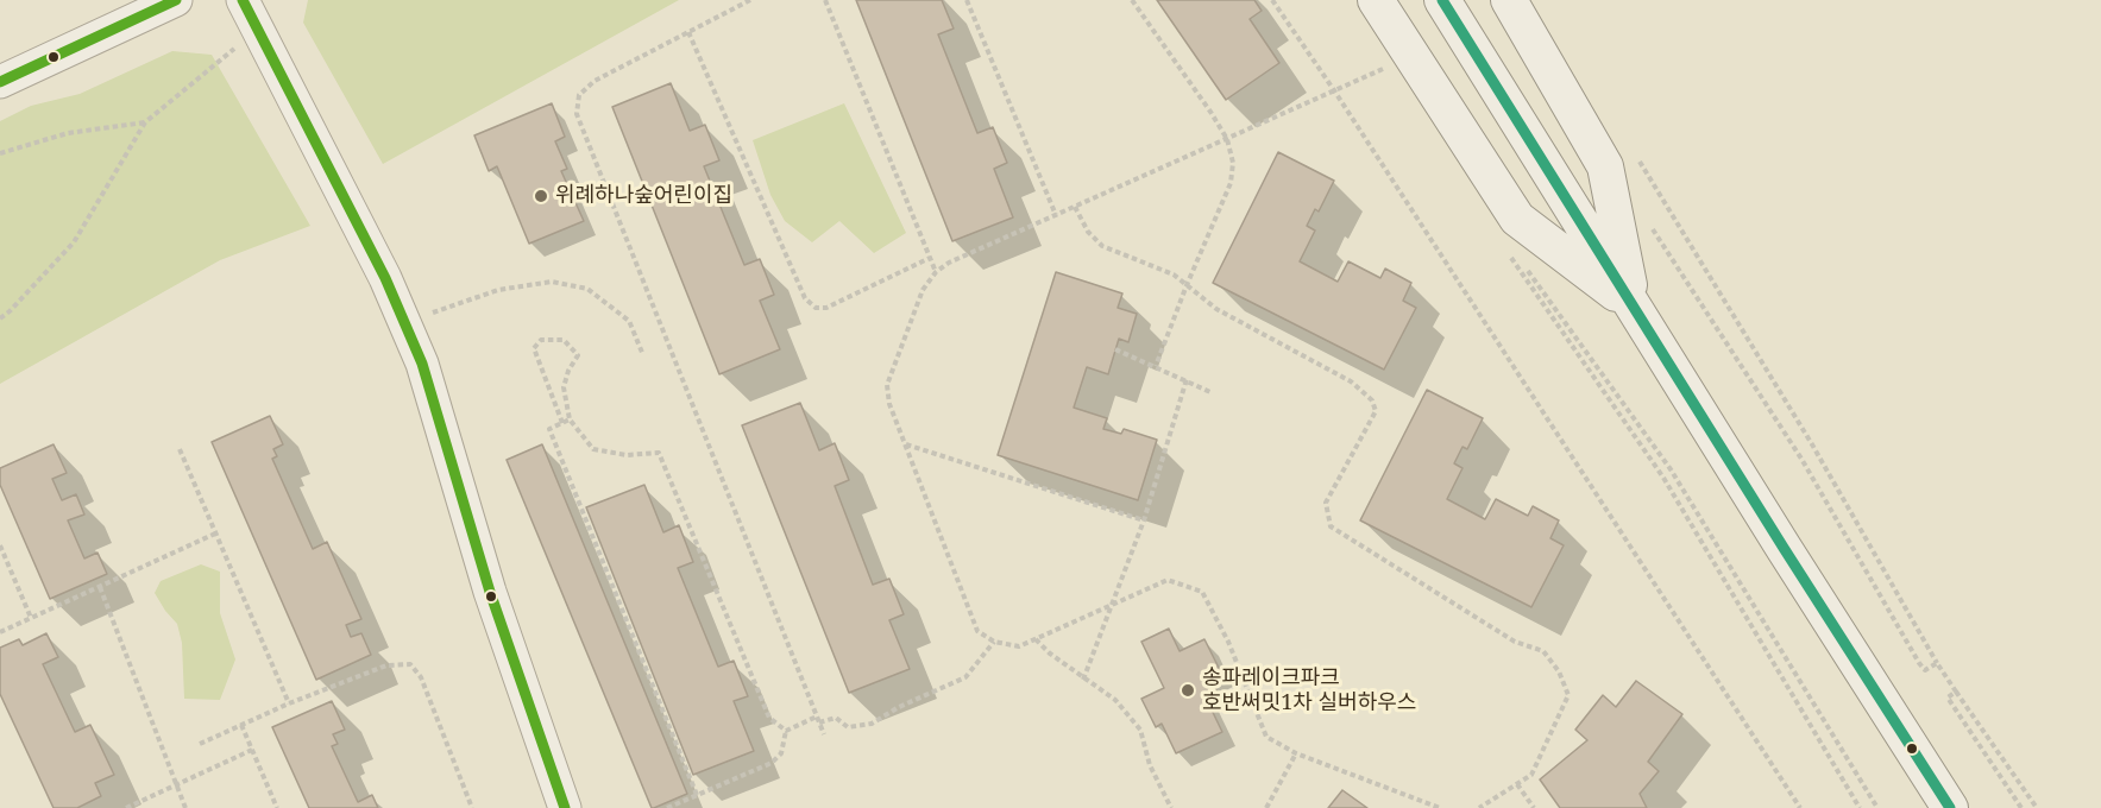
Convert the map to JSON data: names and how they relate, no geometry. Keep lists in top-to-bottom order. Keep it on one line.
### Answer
{"places":["위례하나숲어린이집","송파레이크파크 호반써밋1차 실버하우스"]}
